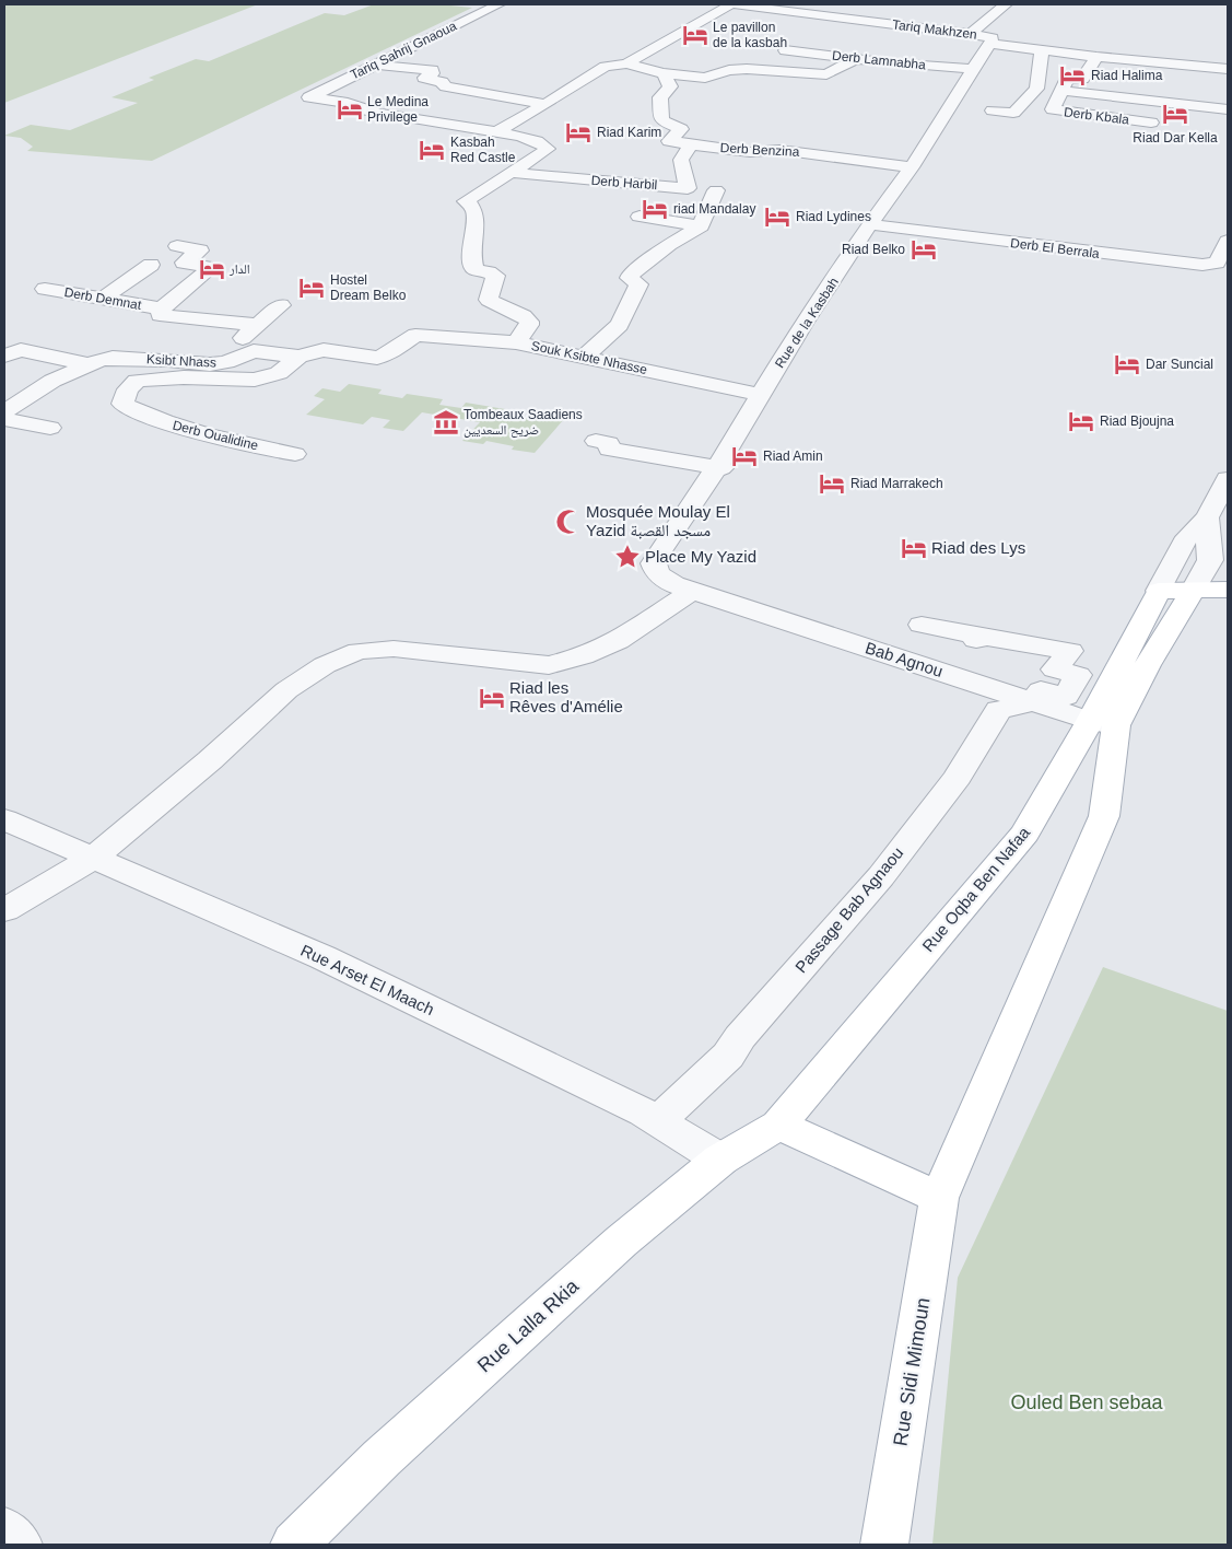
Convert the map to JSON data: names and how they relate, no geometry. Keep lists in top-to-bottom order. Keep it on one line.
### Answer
{"streets":{"main road":["Rue Oqba Ben Nafaa","Rue Lalla Rkia","Rue Sidi Mimoun"],"street":["Tariq Makhzen","Tariq Sahrij Gnaoua","Derb Lamnabha","Derb Kbala","Derb Benzina","Derb Harbil","Derb El Berrala","Derb Demnat","Rue de la Kasbah","Souk Ksibte Nhasse","Ksibt Nhass","Derb Oualidine","Bab Agnou","Passage Bab Agnaou","Rue Arset El Maach"]},"crossings":[["Tariq Makhzen","Derb Kbala"],["Tariq Makhzen","Rue de la Kasbah"],["Derb Lamnabha","Rue de la Kasbah"],["Derb Benzina","Derb Harbil"],["Derb Benzina","Rue de la Kasbah"],["Derb El Berrala","Rue de la Kasbah"],["Rue de la Kasbah","Souk Ksibte Nhasse"],["Rue de la Kasbah","Bab Agnou"],["Bab Agnou","Rue Oqba Ben Nafaa"],["Bab Agnou","Passage Bab Agnaou"],["Rue Oqba Ben Nafaa","Rue Lalla Rkia"],["Rue Oqba Ben Nafaa","Rue Sidi Mimoun"],["Passage Bab Agnaou","Rue Arset El Maach"],["Rue Arset El Maach","Rue Lalla Rkia"]],"parks":["Ouled Ben sebaa"],"places":{"hotel":["Le pavillon de la kasbah","Riad Halima","Le Medina Privilege","Riad Dar Kella","Riad Karim","Kasbah Red Castle","riad Mandalay","Riad Lydines","Riad Belko","الدار","Hostel Dream Belko","Dar Suncial","Riad Bjoujna","Riad Amin","Riad Marrakech","Riad des Lys","Riad les Rêves d'Amélie"],"museum":["Tombeaux Saadiens ضريح السعديين"],"mosque":["Mosquée Moulay El Yazid مسجد القصبة"],"place":["Place My Yazid"]}}
